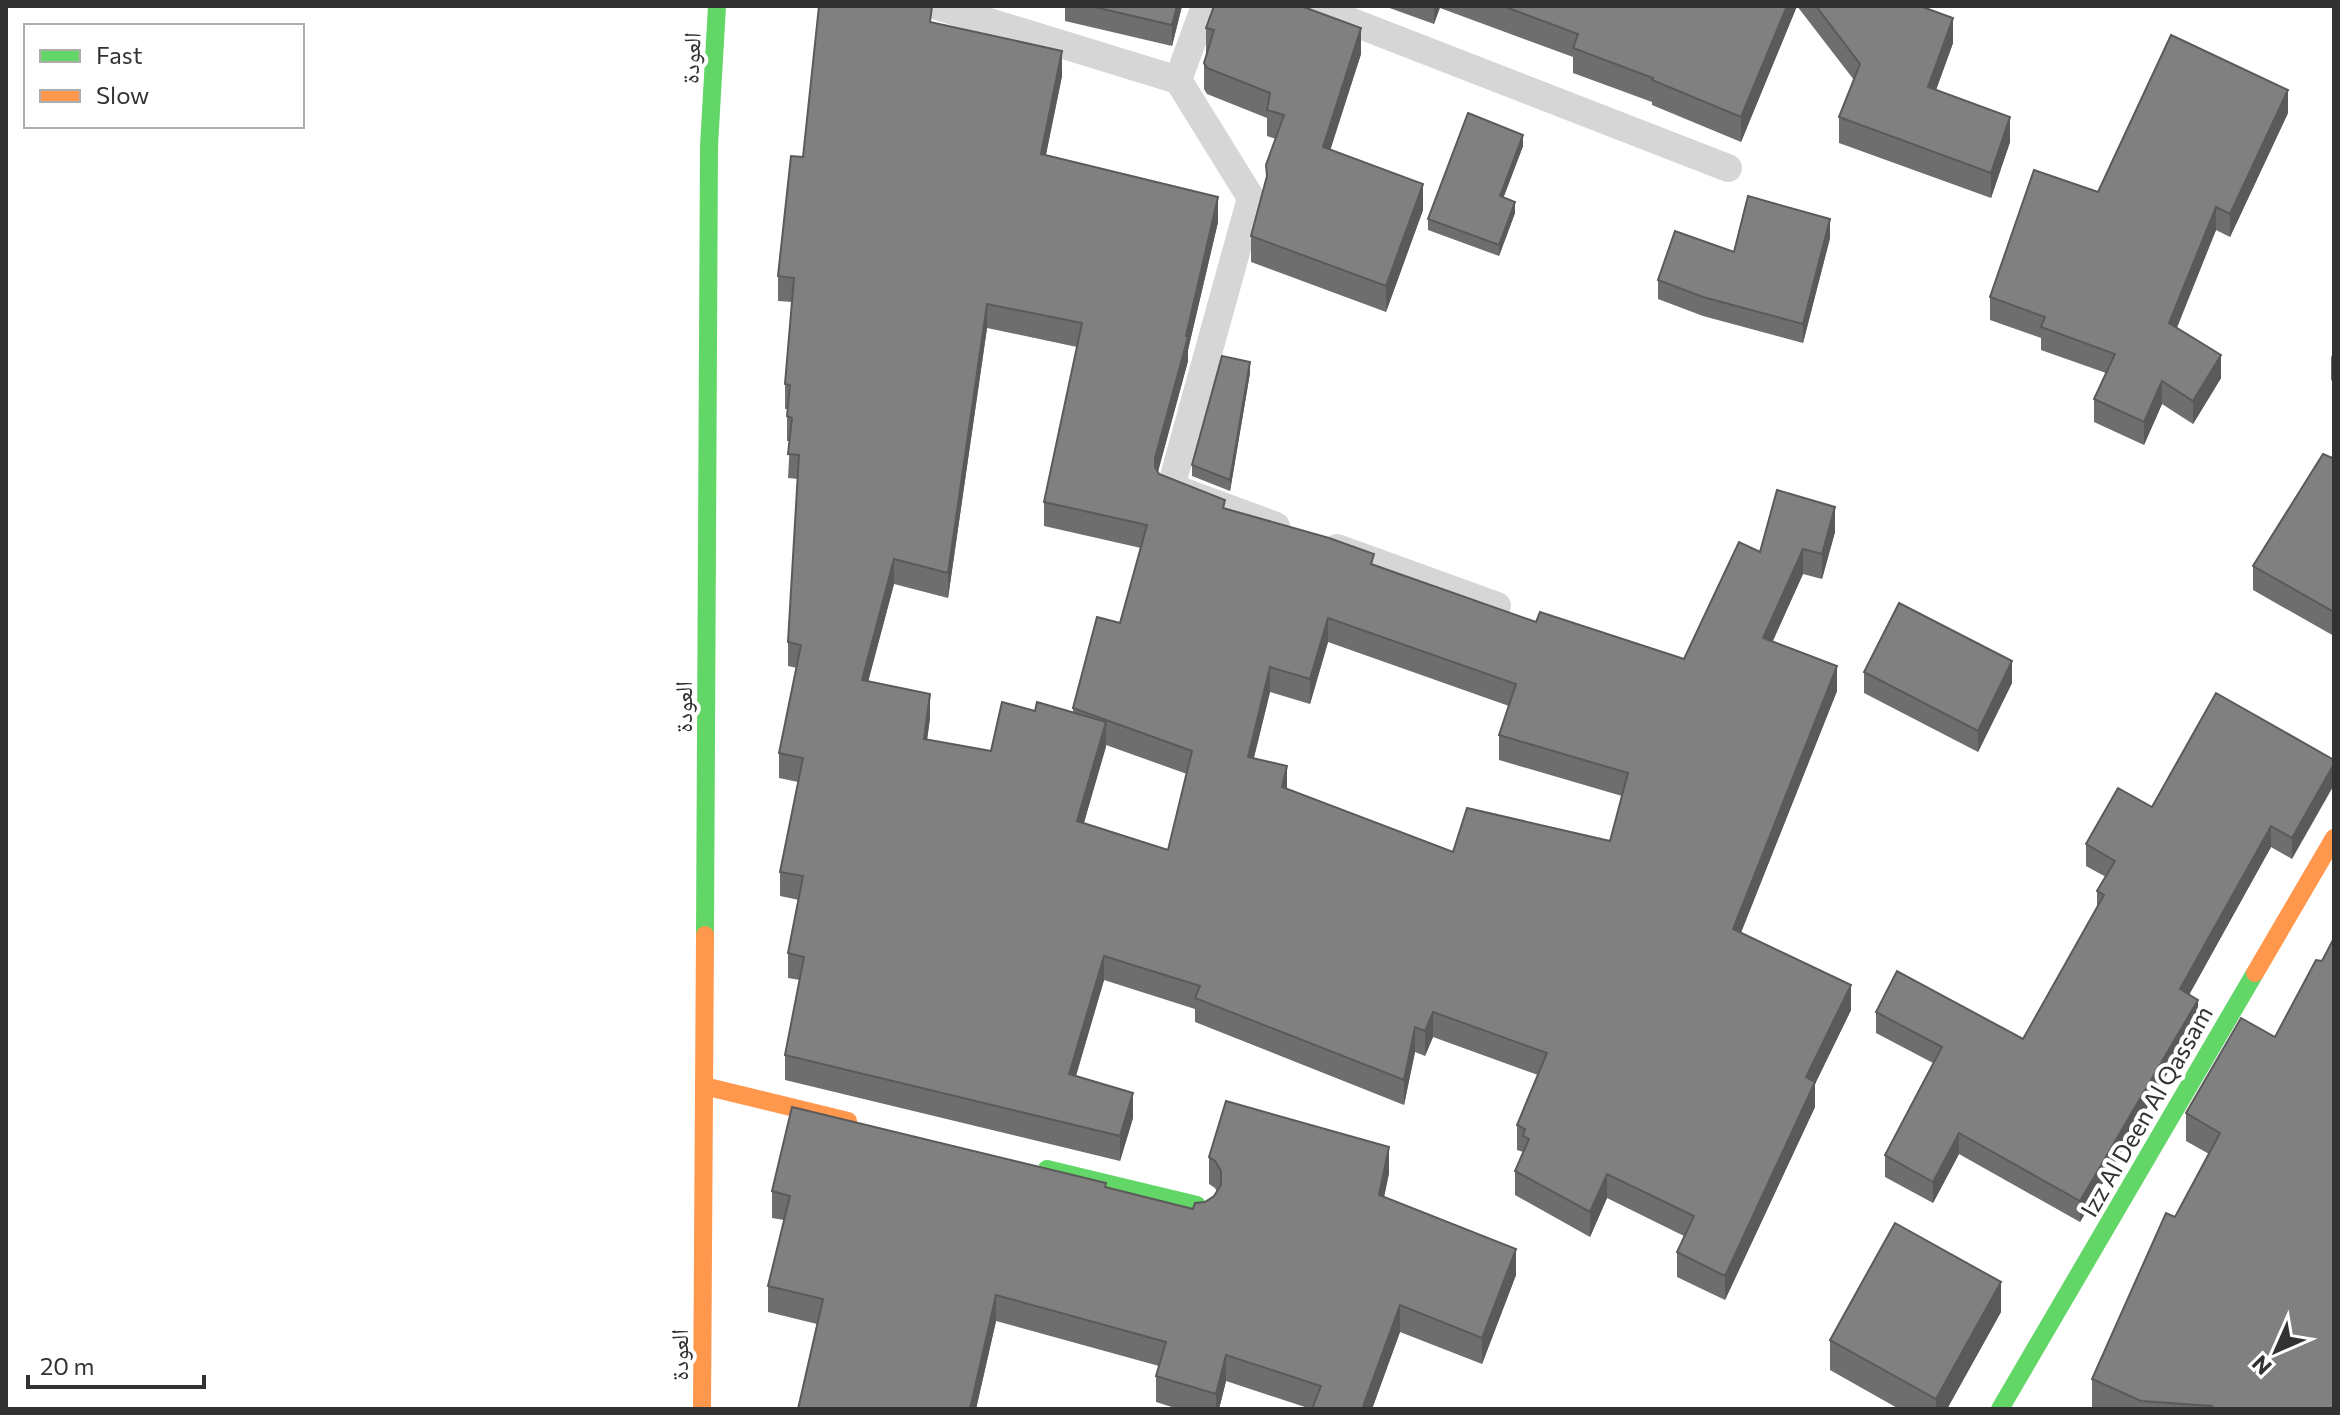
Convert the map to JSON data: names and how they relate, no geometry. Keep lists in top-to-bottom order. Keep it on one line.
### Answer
{"streets":{"main road":["العودة","Izz Al Deen Al Qassam"]},"legend":["Fast","Slow"],"scale_bar":"20 m","north":"bottom left"}
